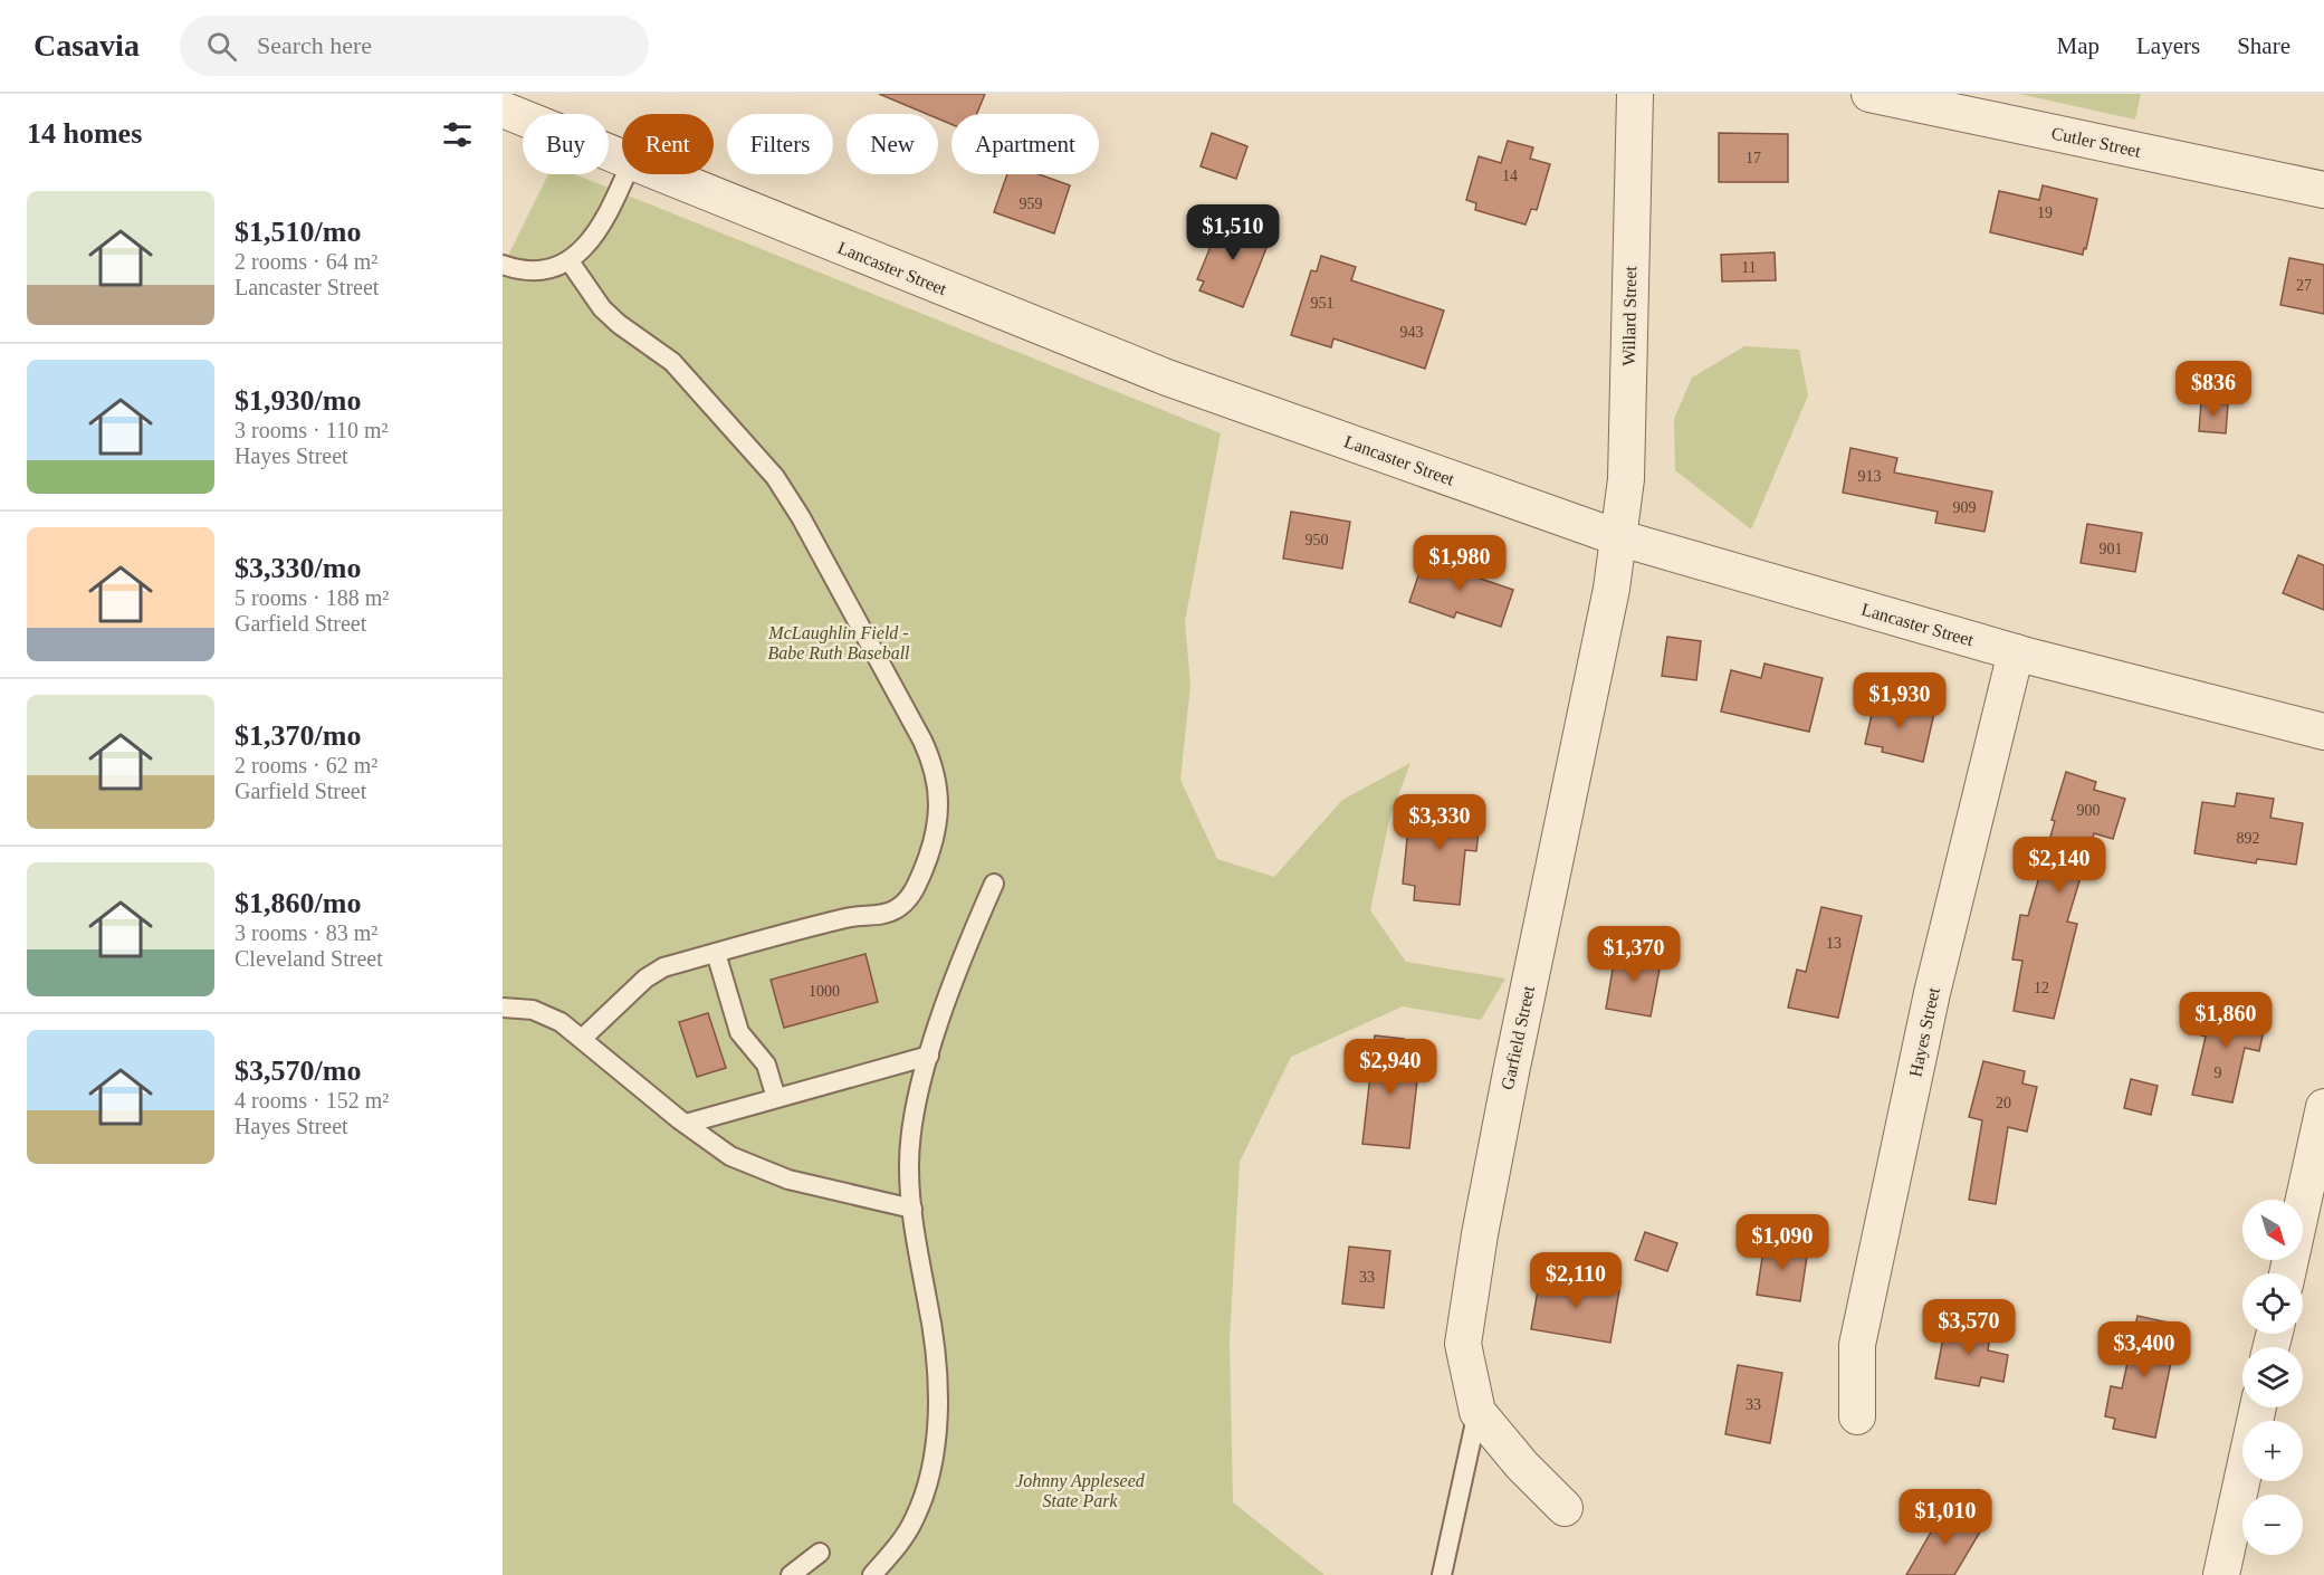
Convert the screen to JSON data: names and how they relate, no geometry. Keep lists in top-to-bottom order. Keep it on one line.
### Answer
{"streets":{"street":["Cutler Street","Lancaster Street","Willard Street","Hayes Street","Garfield Street"]},"crossings":[["Lancaster Street","Willard Street"],["Lancaster Street","Hayes Street"],["Lancaster Street","Garfield Street"],["Willard Street","Garfield Street"]],"parks":["McLaughlin Field - Babe Ruth Baseball","Johnny Appleseed State Park"],"house_numbers":["17","14","959","19","11","27","951","943","913","909","950","901","900","892","13","12","1000","9","20","33","33"],"north":"bottom right","page":{"header":"Casavia","search":"Search here","nav":["Map","Layers","Share"],"heading":"14 homes","chip":["Buy","Rent","Filters","New","Apartment"],"list":[{"name":"$1,510/mo","note":"2 rooms · 64 m² · Lancaster Street"},{"name":"$1,930/mo","note":"3 rooms · 110 m² · Hayes Street"},{"name":"$3,330/mo","note":"5 rooms · 188 m² · Garfield Street"},{"name":"$1,370/mo","note":"2 rooms · 62 m² · Garfield Street"},{"name":"$1,860/mo","note":"3 rooms · 83 m² · Cleveland Street"},{"name":"$3,570/mo","note":"4 rooms · 152 m² · Hayes Street"}],"price":["$1,510","$836","$1,980","$1,930","$3,330","$2,140","$1,370","$1,860","$2,940","$1,090","$2,110","$3,570","$3,400","$1,010"],"map_buttons":["+","−"]}}
